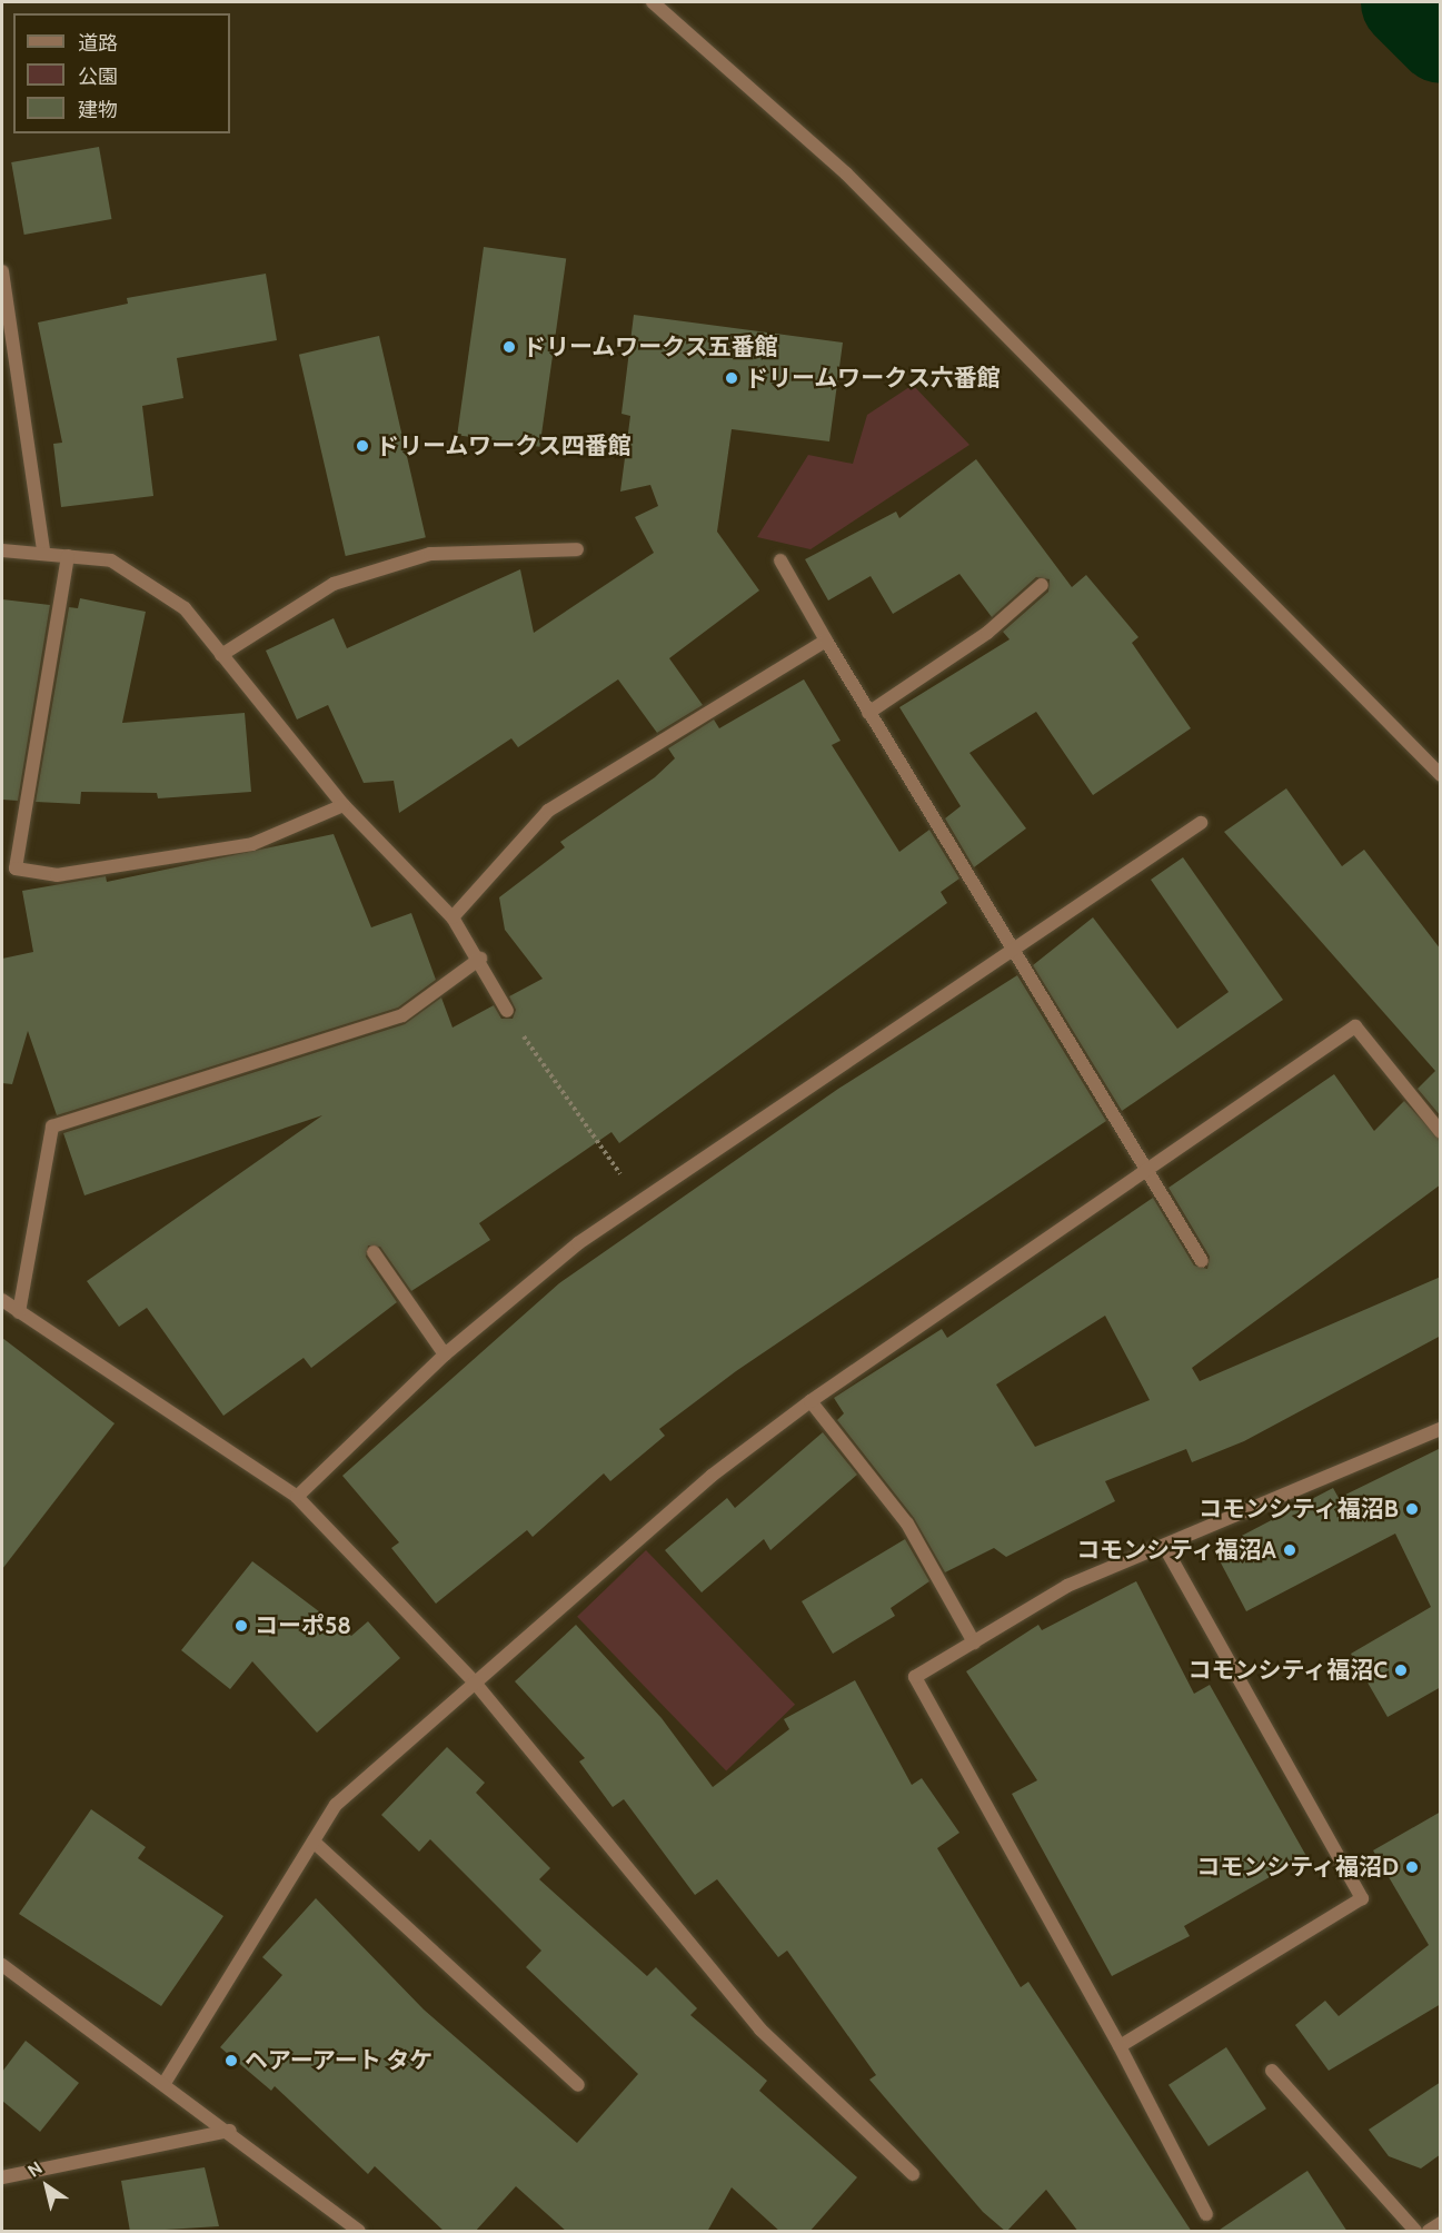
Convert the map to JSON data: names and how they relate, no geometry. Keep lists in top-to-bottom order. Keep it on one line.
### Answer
{"places":["ドリームワークス五番館","ドリームワークス六番館","ドリームワークス四番館","コモンシティ福沼B","コモンシティ福沼A","コーポ58","コモンシティ福沼C","コモンシティ福沼D","ヘアーアート タケ"],"legend":["道路","公園","建物"],"north":"top left"}
